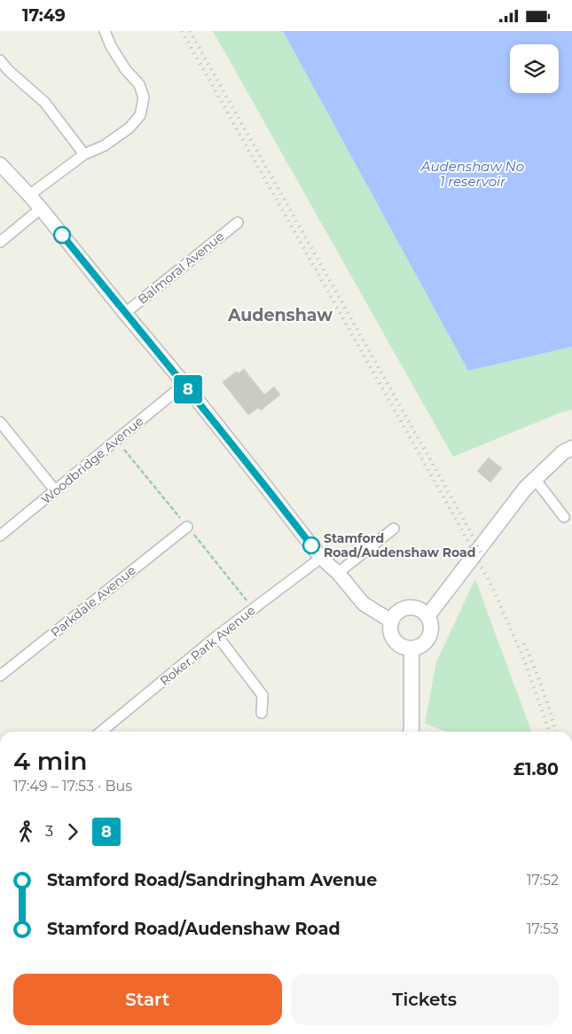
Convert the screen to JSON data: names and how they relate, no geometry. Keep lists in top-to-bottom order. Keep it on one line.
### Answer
{"streets":{"street":["Balmoral Avenue","Woodbridge Avenue","Parkdale Avenue","Roker Park Avenue"]},"districts":["Audenshaw"],"water":["Audenshaw No 1 reservoir"],"places":["Stamford Road/Audenshaw Road"],"lines":["bus line 8"],"page":{"status":"17:49","on_map":"8","heading":["4 min","17:49 – 17:53 · Bus","£1.80"],"legs":["3","8"],"list":[{"name":"Stamford Road/Sandringham Avenue","value":"17:52"},{"name":"Stamford Road/Audenshaw Road","value":"17:53"}],"buttons":["Start","Tickets"]}}
